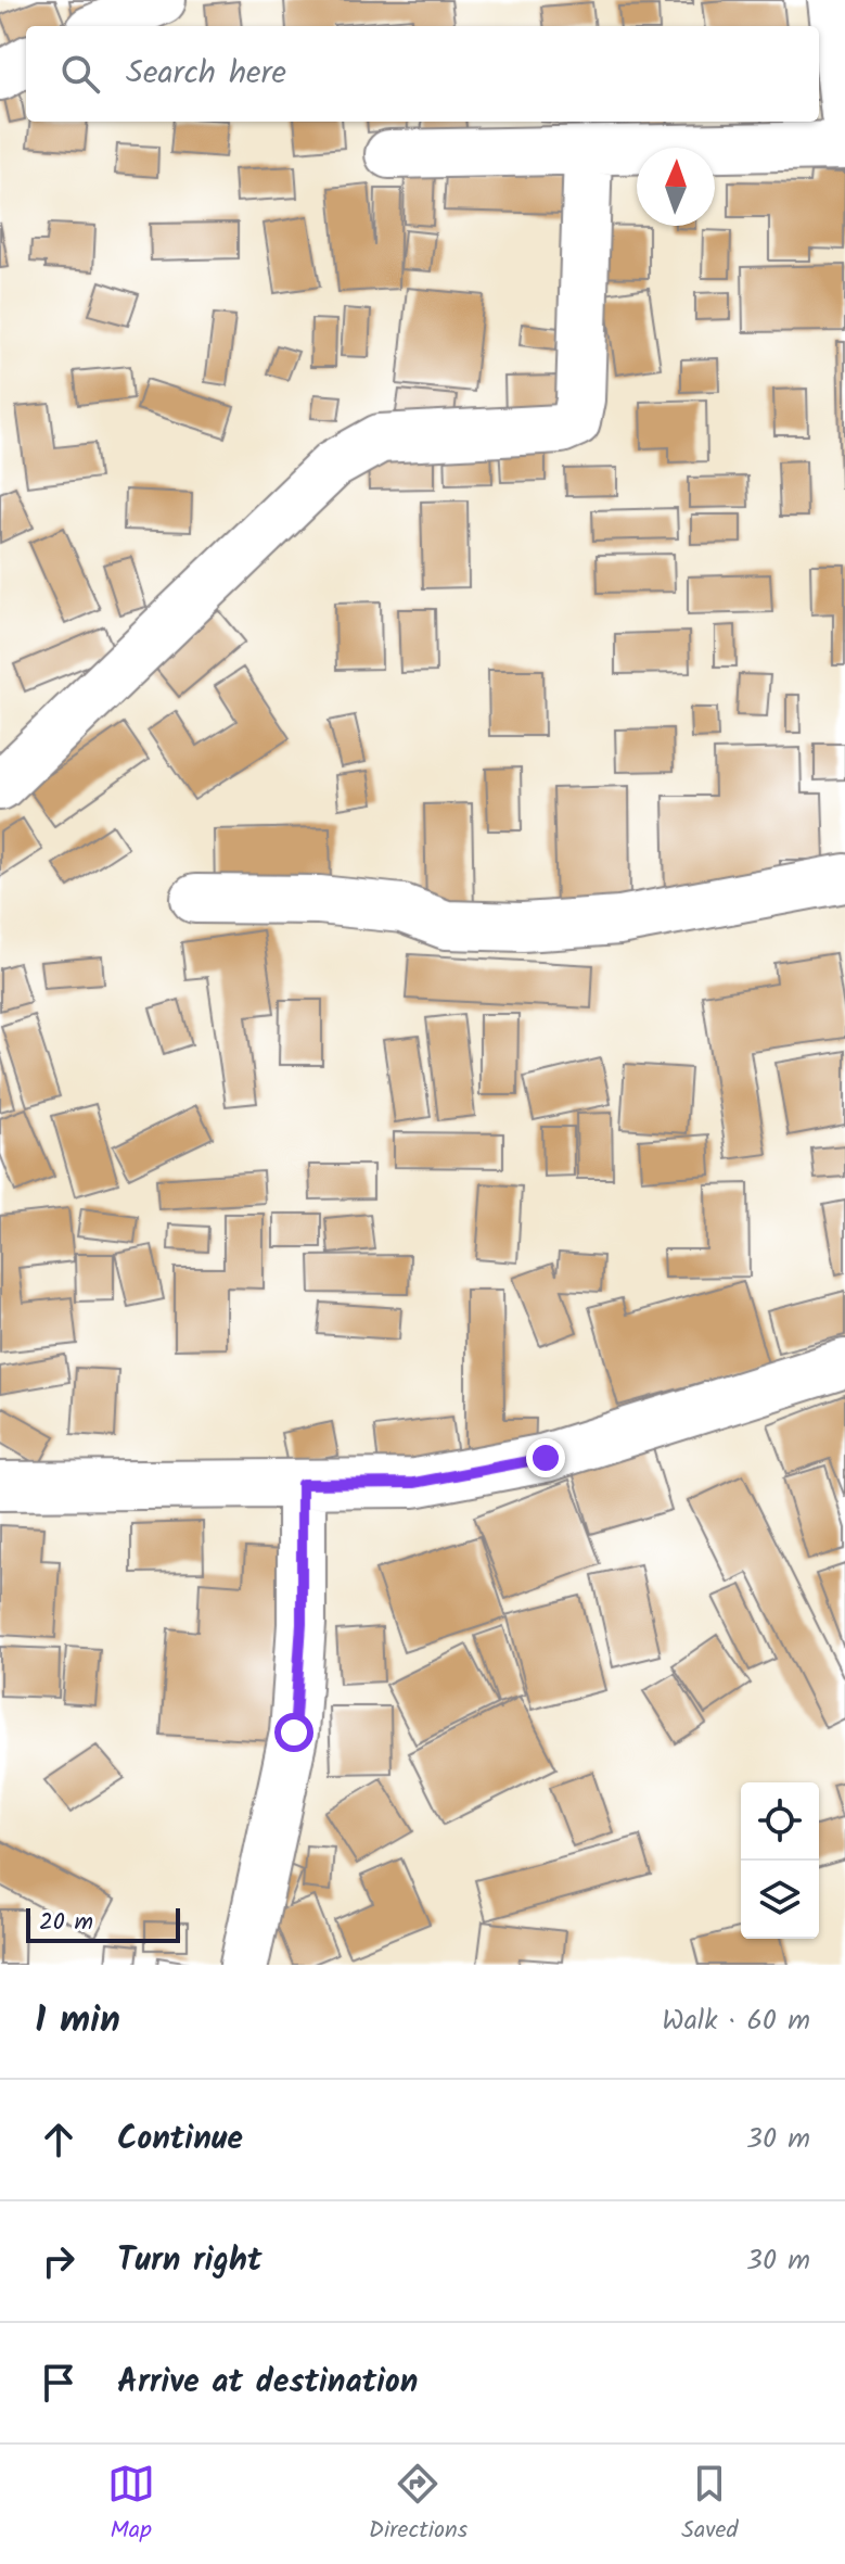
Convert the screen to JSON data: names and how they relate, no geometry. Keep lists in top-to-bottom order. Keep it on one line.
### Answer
{"scale_bar":"20 m","north":"top","page":{"search":"Search here","scale":"20 m","heading":["1 min","Walk · 60 m"],"list":[["Continue","30 m"],["Turn right","30 m"],"Arrive at destination"],"nav":["Map","Directions","Saved"]}}
